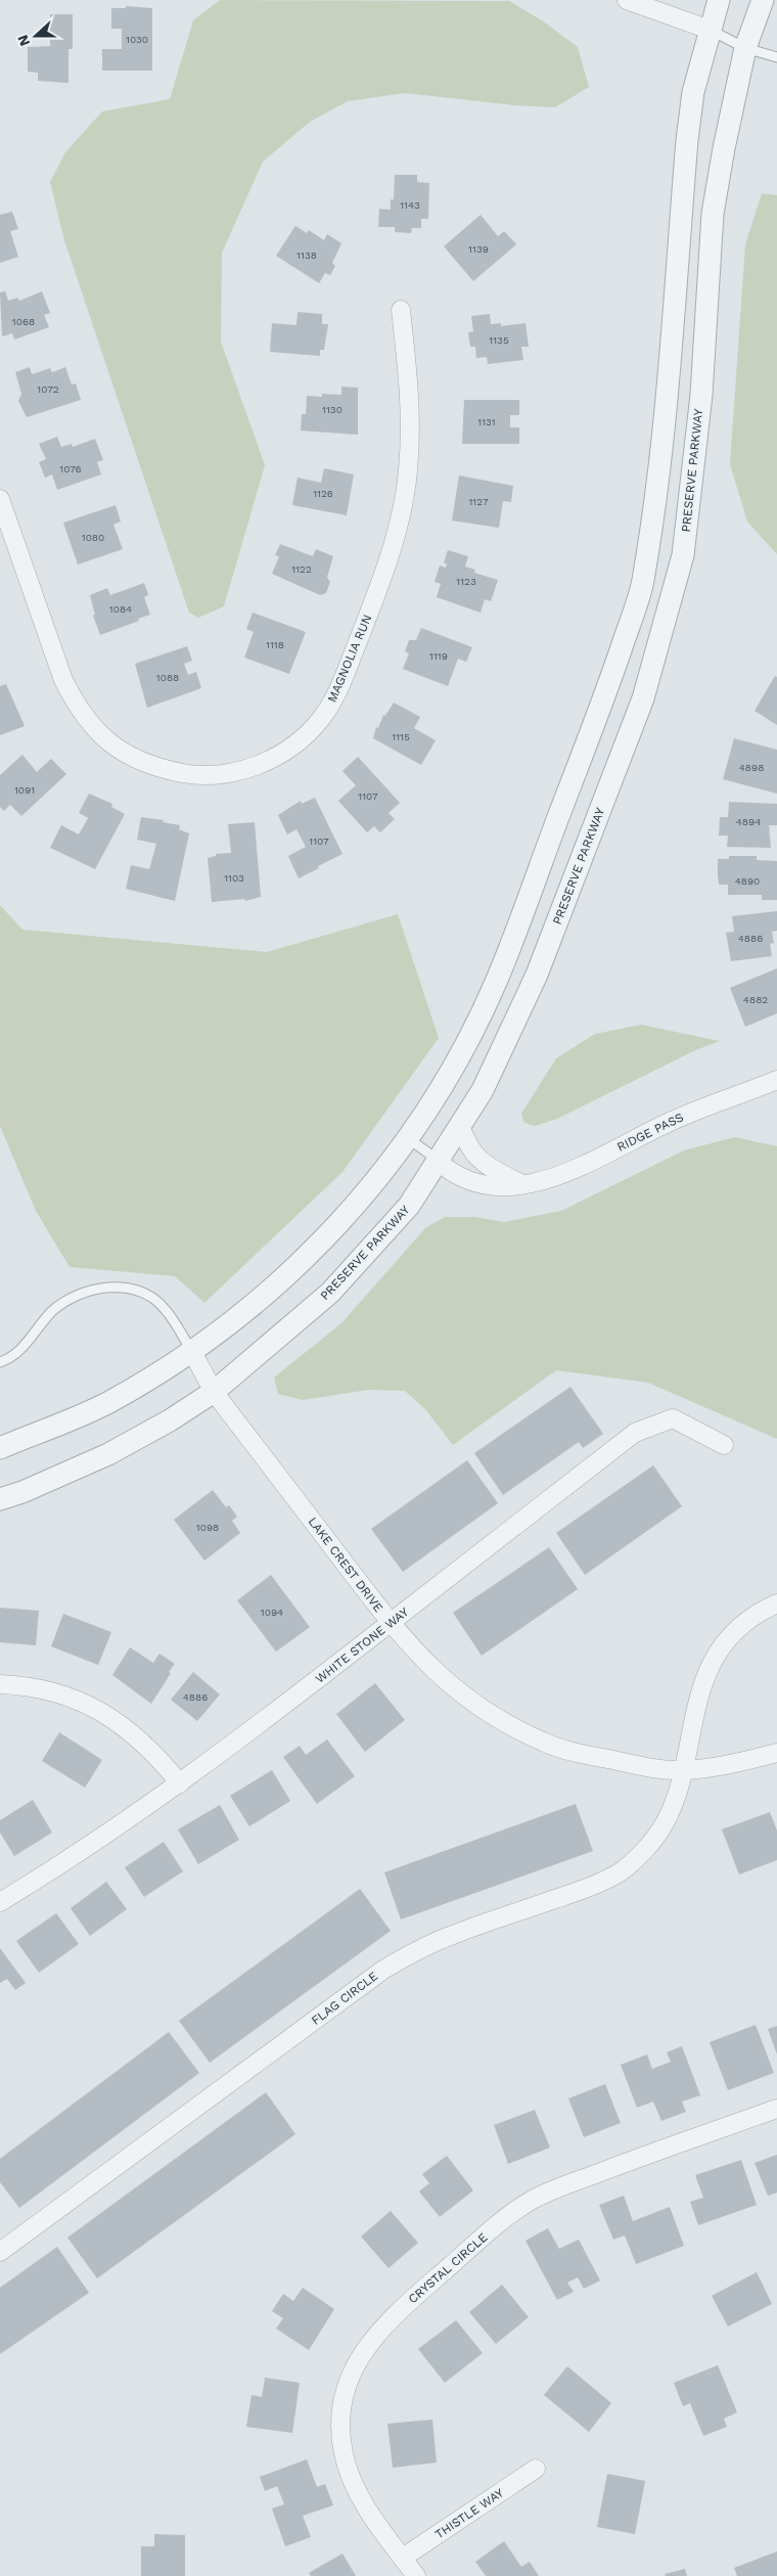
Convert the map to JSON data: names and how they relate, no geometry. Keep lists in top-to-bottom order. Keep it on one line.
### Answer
{"streets":{"street":["PRESERVE PARKWAY","MAGNOLIA RUN","RIDGE PASS","LAKE CREST DRIVE","WHITE STONE WAY","FLAG CIRCLE","CRYSTAL CIRCLE","THISTLE WAY"]},"crossings":[["PRESERVE PARKWAY","RIDGE PASS"],["PRESERVE PARKWAY","LAKE CREST DRIVE"],["LAKE CREST DRIVE","WHITE STONE WAY"],["LAKE CREST DRIVE","FLAG CIRCLE"],["CRYSTAL CIRCLE","THISTLE WAY"]],"house_numbers":["1030","1143","1139","1138","1068","1135","1072","1130","1131","1076","1126","1127","1080","1122","1123","1084","1118","1119","1088","1115","4898","1091","1107","4894","1107","1103","4890","4886","4882","1098","1094","4886"],"north":"left"}
